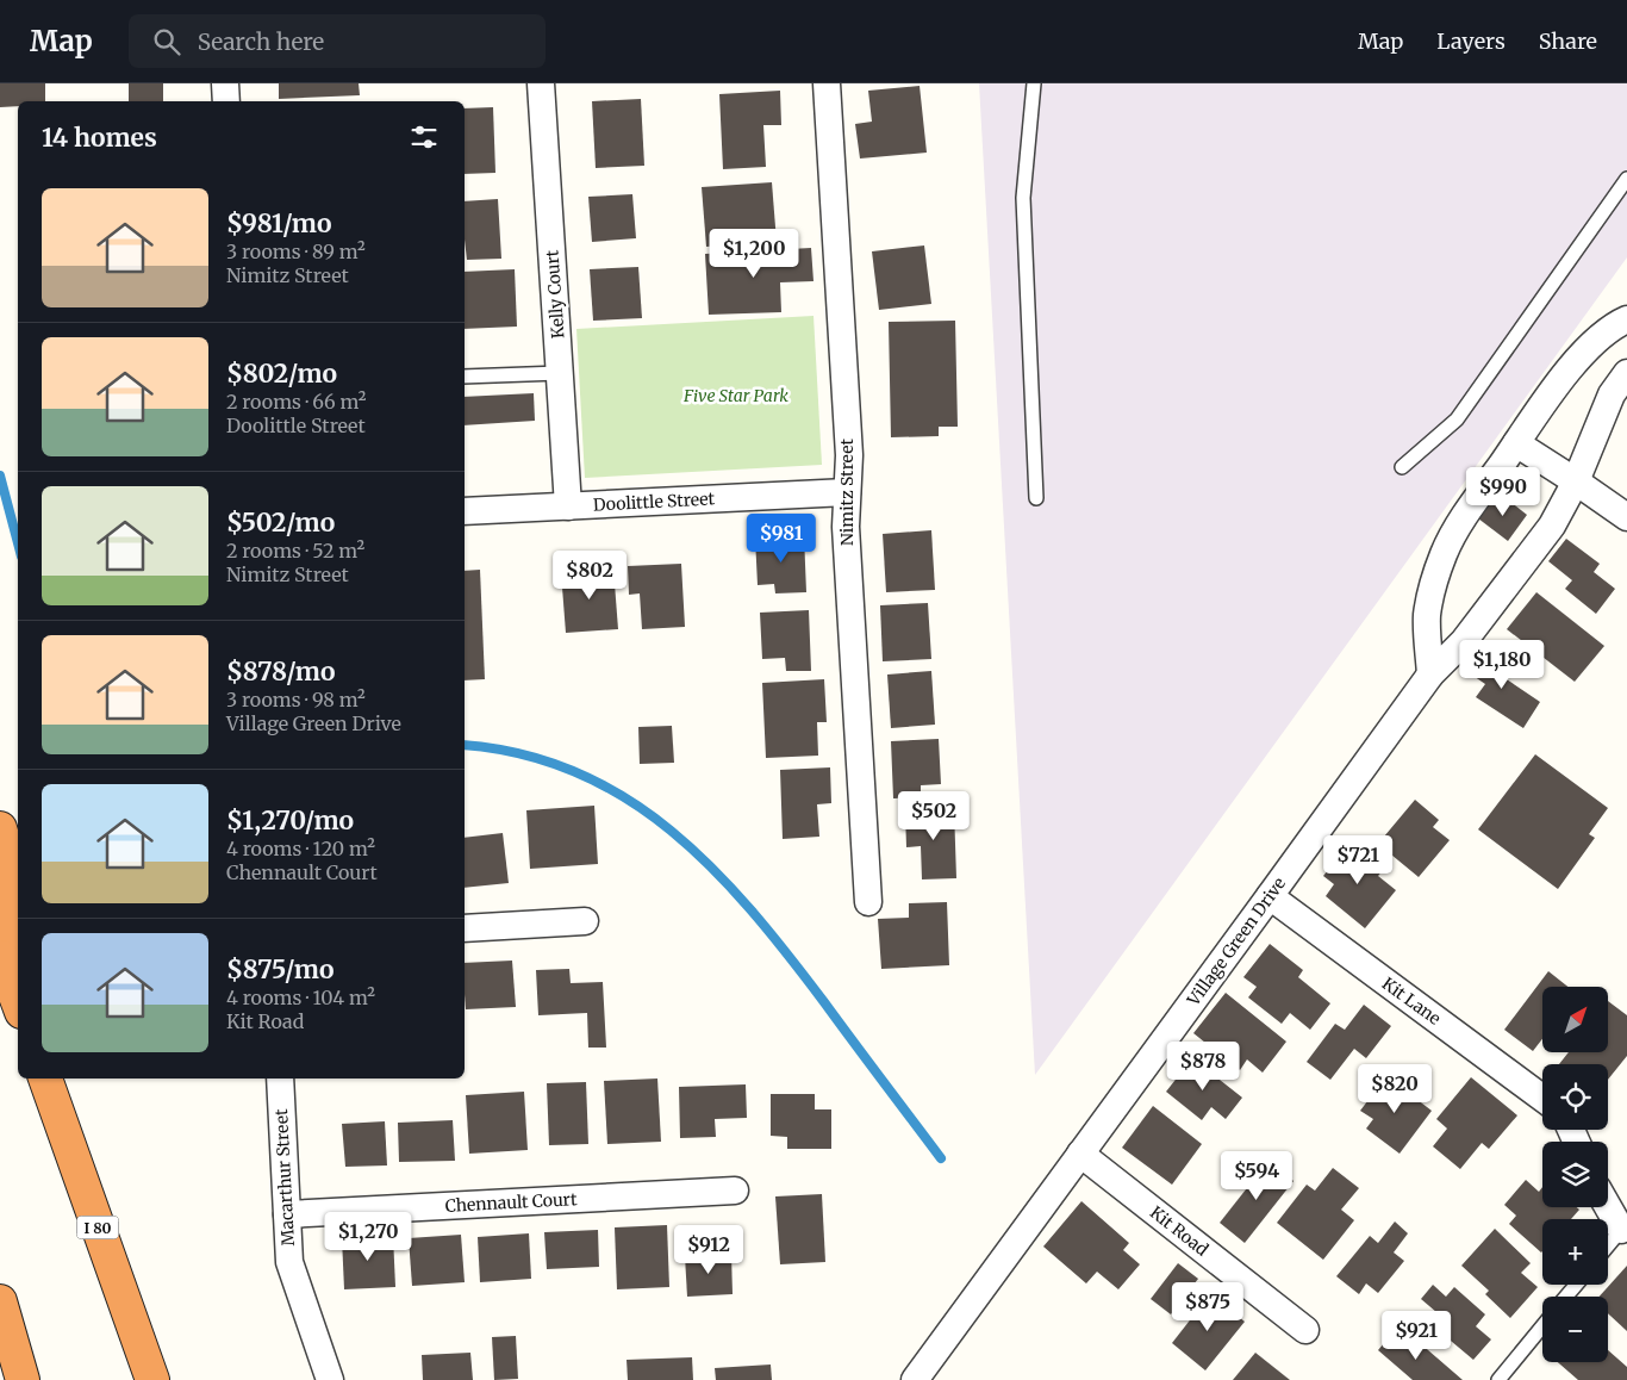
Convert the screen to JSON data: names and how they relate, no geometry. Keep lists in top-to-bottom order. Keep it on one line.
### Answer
{"streets":{"highway":["I 80"],"street":["Kelly Court","Nimitz Street","Doolittle Street","Village Green Drive","Kit Lane","Macarthur Street","Chennault Court","Kit Road"]},"crossings":[["Kelly Court","Doolittle Street"],["Nimitz Street","Doolittle Street"],["Village Green Drive","Kit Lane"],["Village Green Drive","Kit Road"],["Macarthur Street","Chennault Court"]],"parks":["Five Star Park"],"north":"top right","page":{"header":"Map","search":"Search here","nav":["Map","Layers","Share"],"heading":"14 homes","list":[{"name":"$981/mo","note":"3 rooms · 89 m² · Nimitz Street"},{"name":"$802/mo","note":"2 rooms · 66 m² · Doolittle Street"},{"name":"$502/mo","note":"2 rooms · 52 m² · Nimitz Street"},{"name":"$878/mo","note":"3 rooms · 98 m² · Village Green Drive"},{"name":"$1,270/mo","note":"4 rooms · 120 m² · Chennault Court"},{"name":"$875/mo","note":"4 rooms · 104 m² · Kit Road"}],"price":["$1,200","$990","$981","$802","$1,180","$502","$721","$878","$820","$594","$1,270","$912","$875","$921"],"map_buttons":["+","−"]}}
